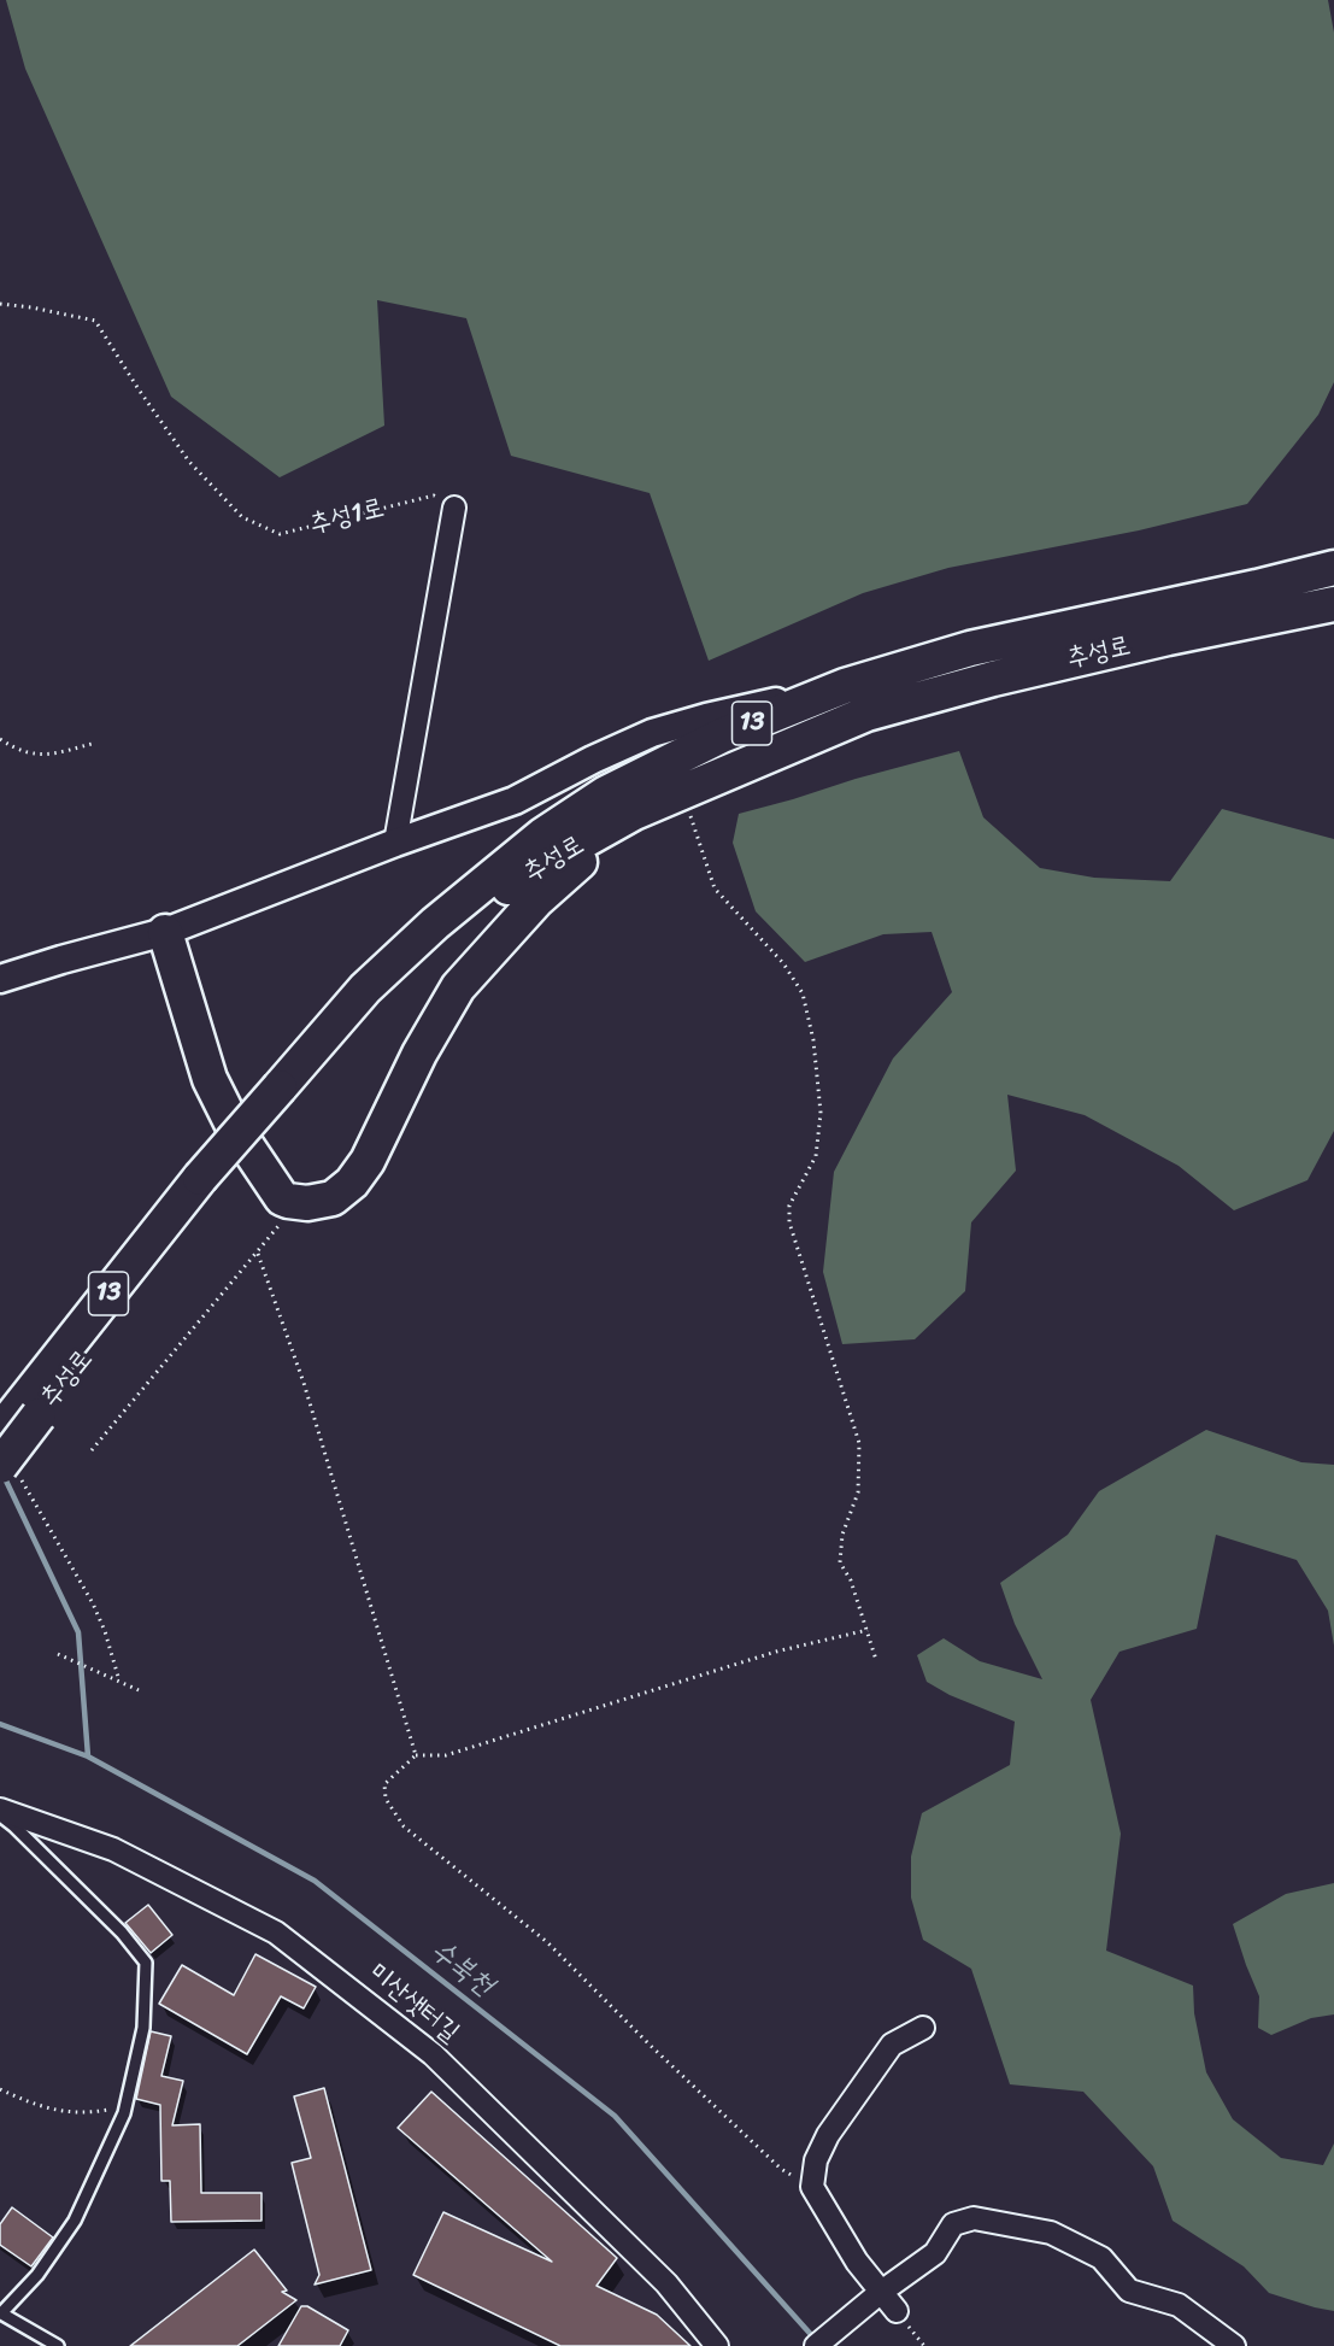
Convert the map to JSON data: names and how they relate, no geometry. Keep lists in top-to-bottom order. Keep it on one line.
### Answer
{"streets":{"main road":["추성로","13"],"street":["미산샛터길"],"path":["추성1로"]},"water":["수북천"]}
